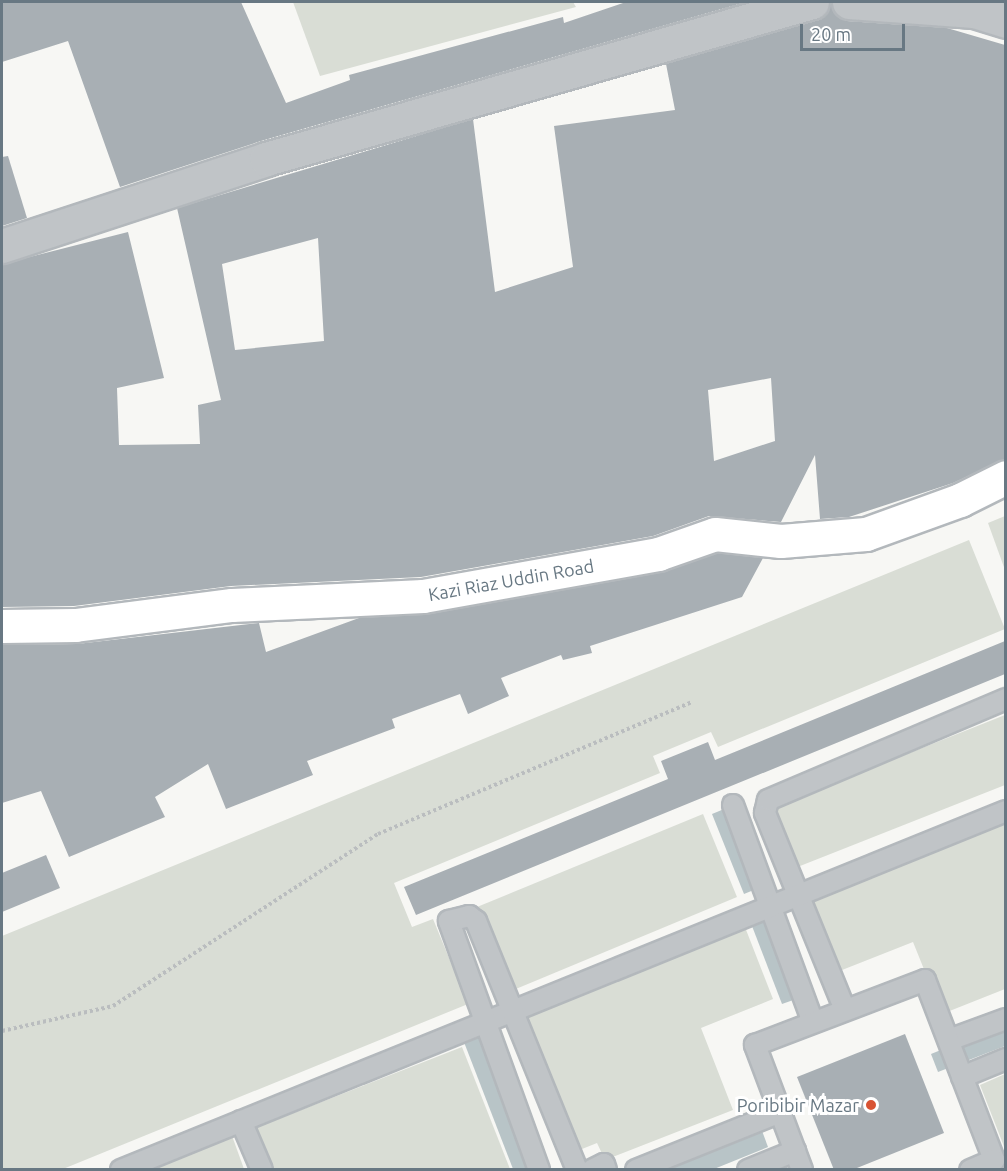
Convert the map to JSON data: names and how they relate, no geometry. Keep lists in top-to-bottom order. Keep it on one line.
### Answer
{"streets":{"street":["Kazi Riaz Uddin Road"]},"places":["Poribibir Mazar"],"scale_bar":"20 m"}
